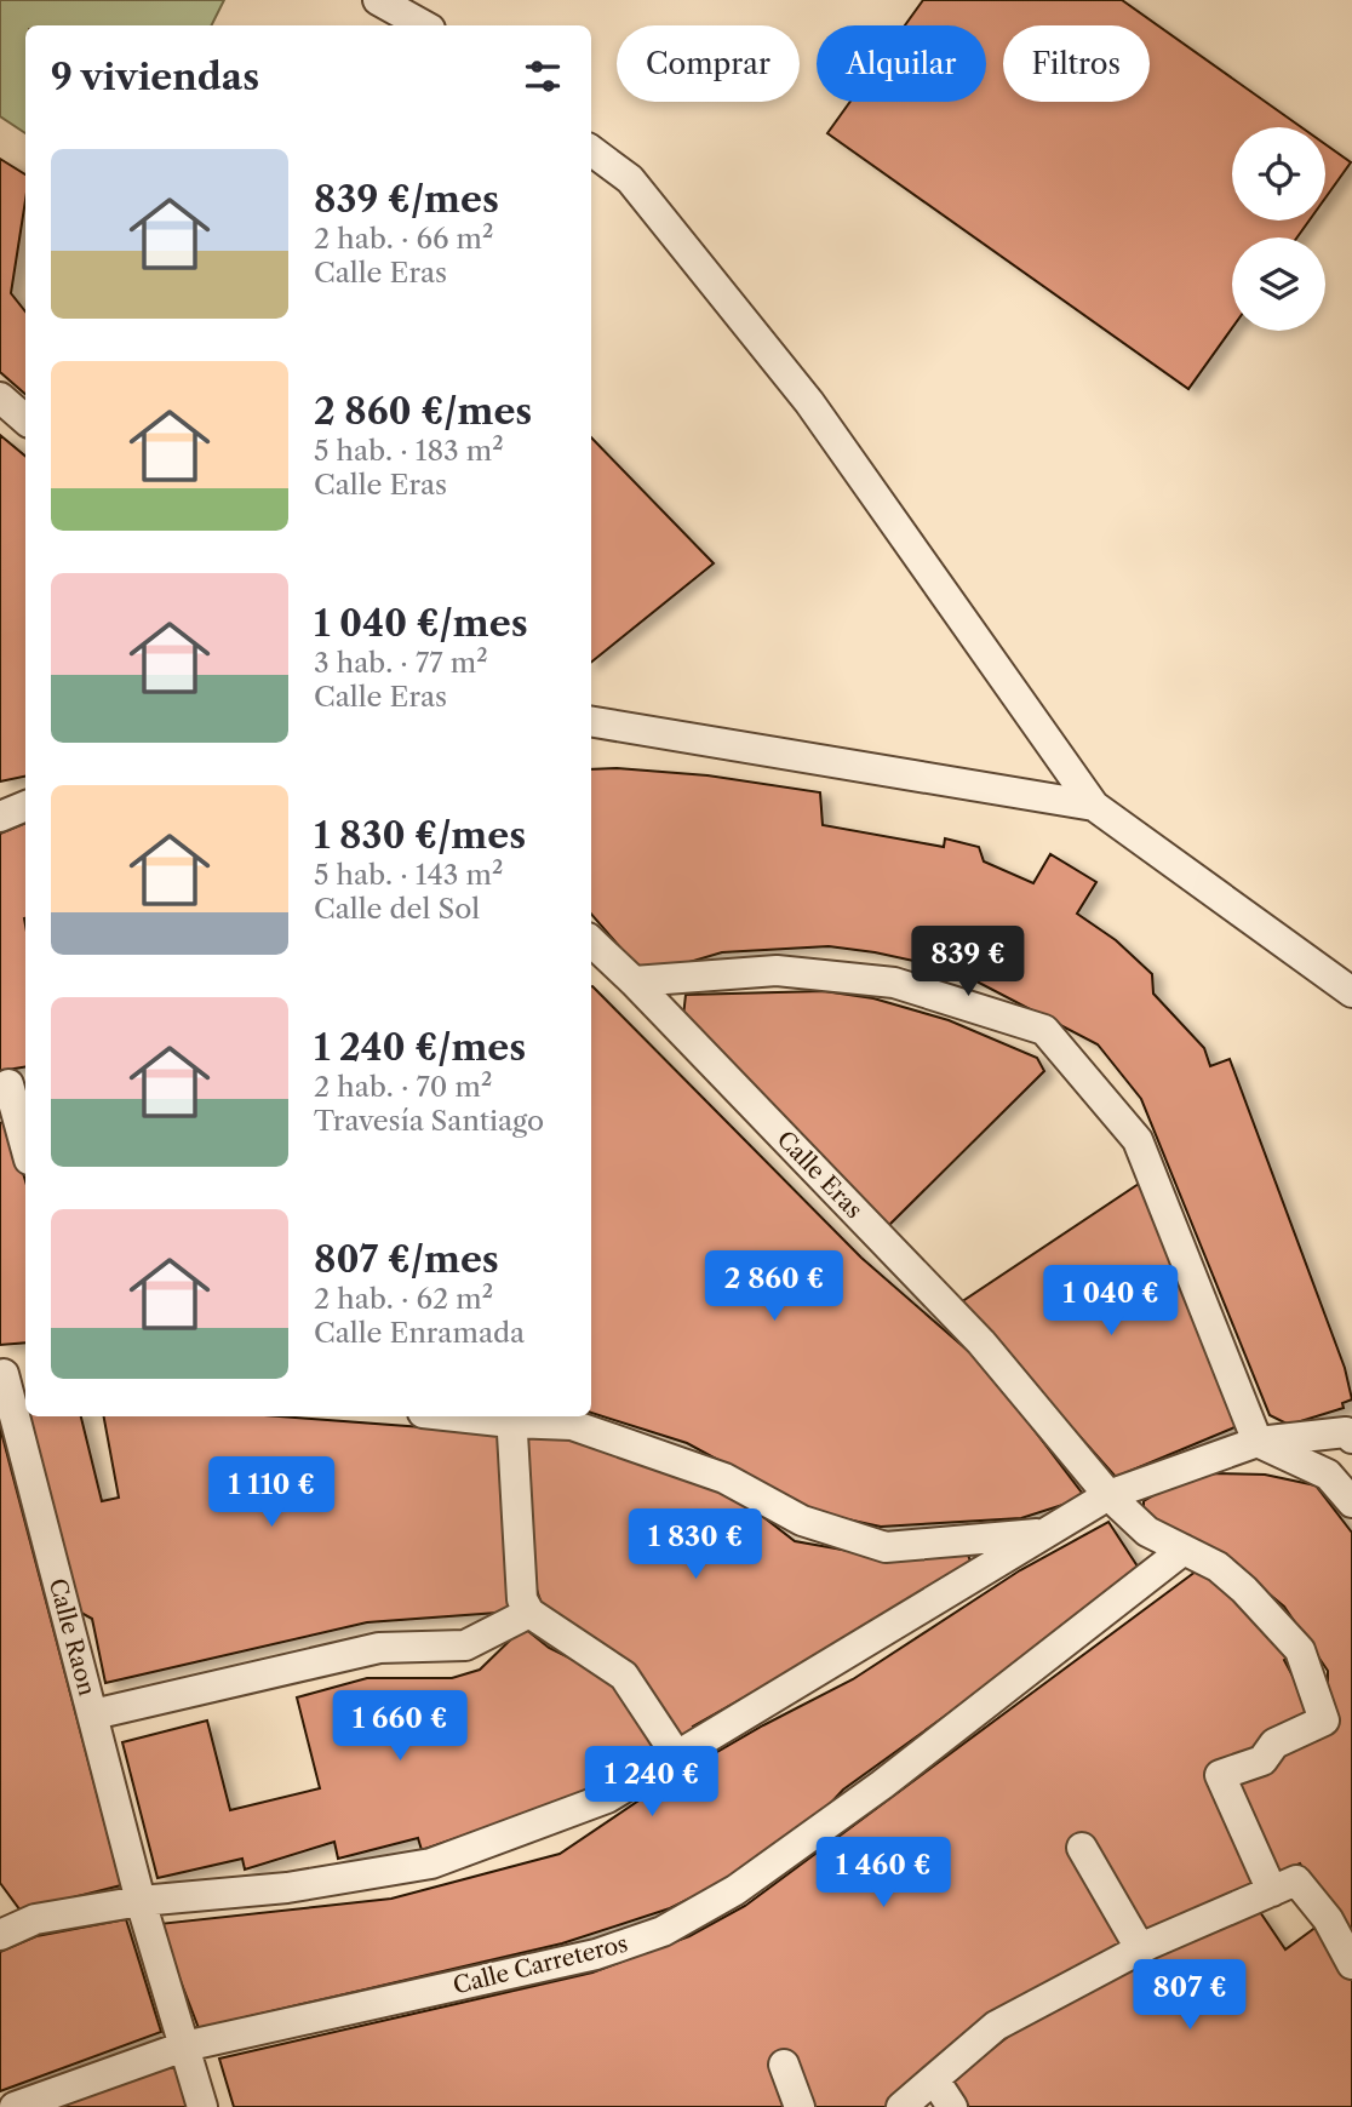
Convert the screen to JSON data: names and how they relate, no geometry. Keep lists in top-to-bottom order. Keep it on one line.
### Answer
{"streets":{"street":["Calle Eras","Calle Raon","Calle Carreteros"]},"crossings":[["Calle Eras","Calle Carreteros"],["Calle Raon","Calle Carreteros"]],"page":{"chip":["Comprar","Alquilar","Filtros"],"heading":"9 viviendas","list":[{"name":"839 €/mes","note":"2 hab. · 66 m² · Calle Eras"},{"name":"2 860 €/mes","note":"5 hab. · 183 m² · Calle Eras"},{"name":"1 040 €/mes","note":"3 hab. · 77 m² · Calle Eras"},{"name":"1 830 €/mes","note":"5 hab. · 143 m² · Calle del Sol"},{"name":"1 240 €/mes","note":"2 hab. · 70 m² · Travesía Santiago"},{"name":"807 €/mes","note":"2 hab. · 62 m² · Calle Enramada"}],"price":["839 €","2 860 €","1 040 €","1 110 €","1 830 €","1 660 €","1 240 €","1 460 €","807 €"]}}
